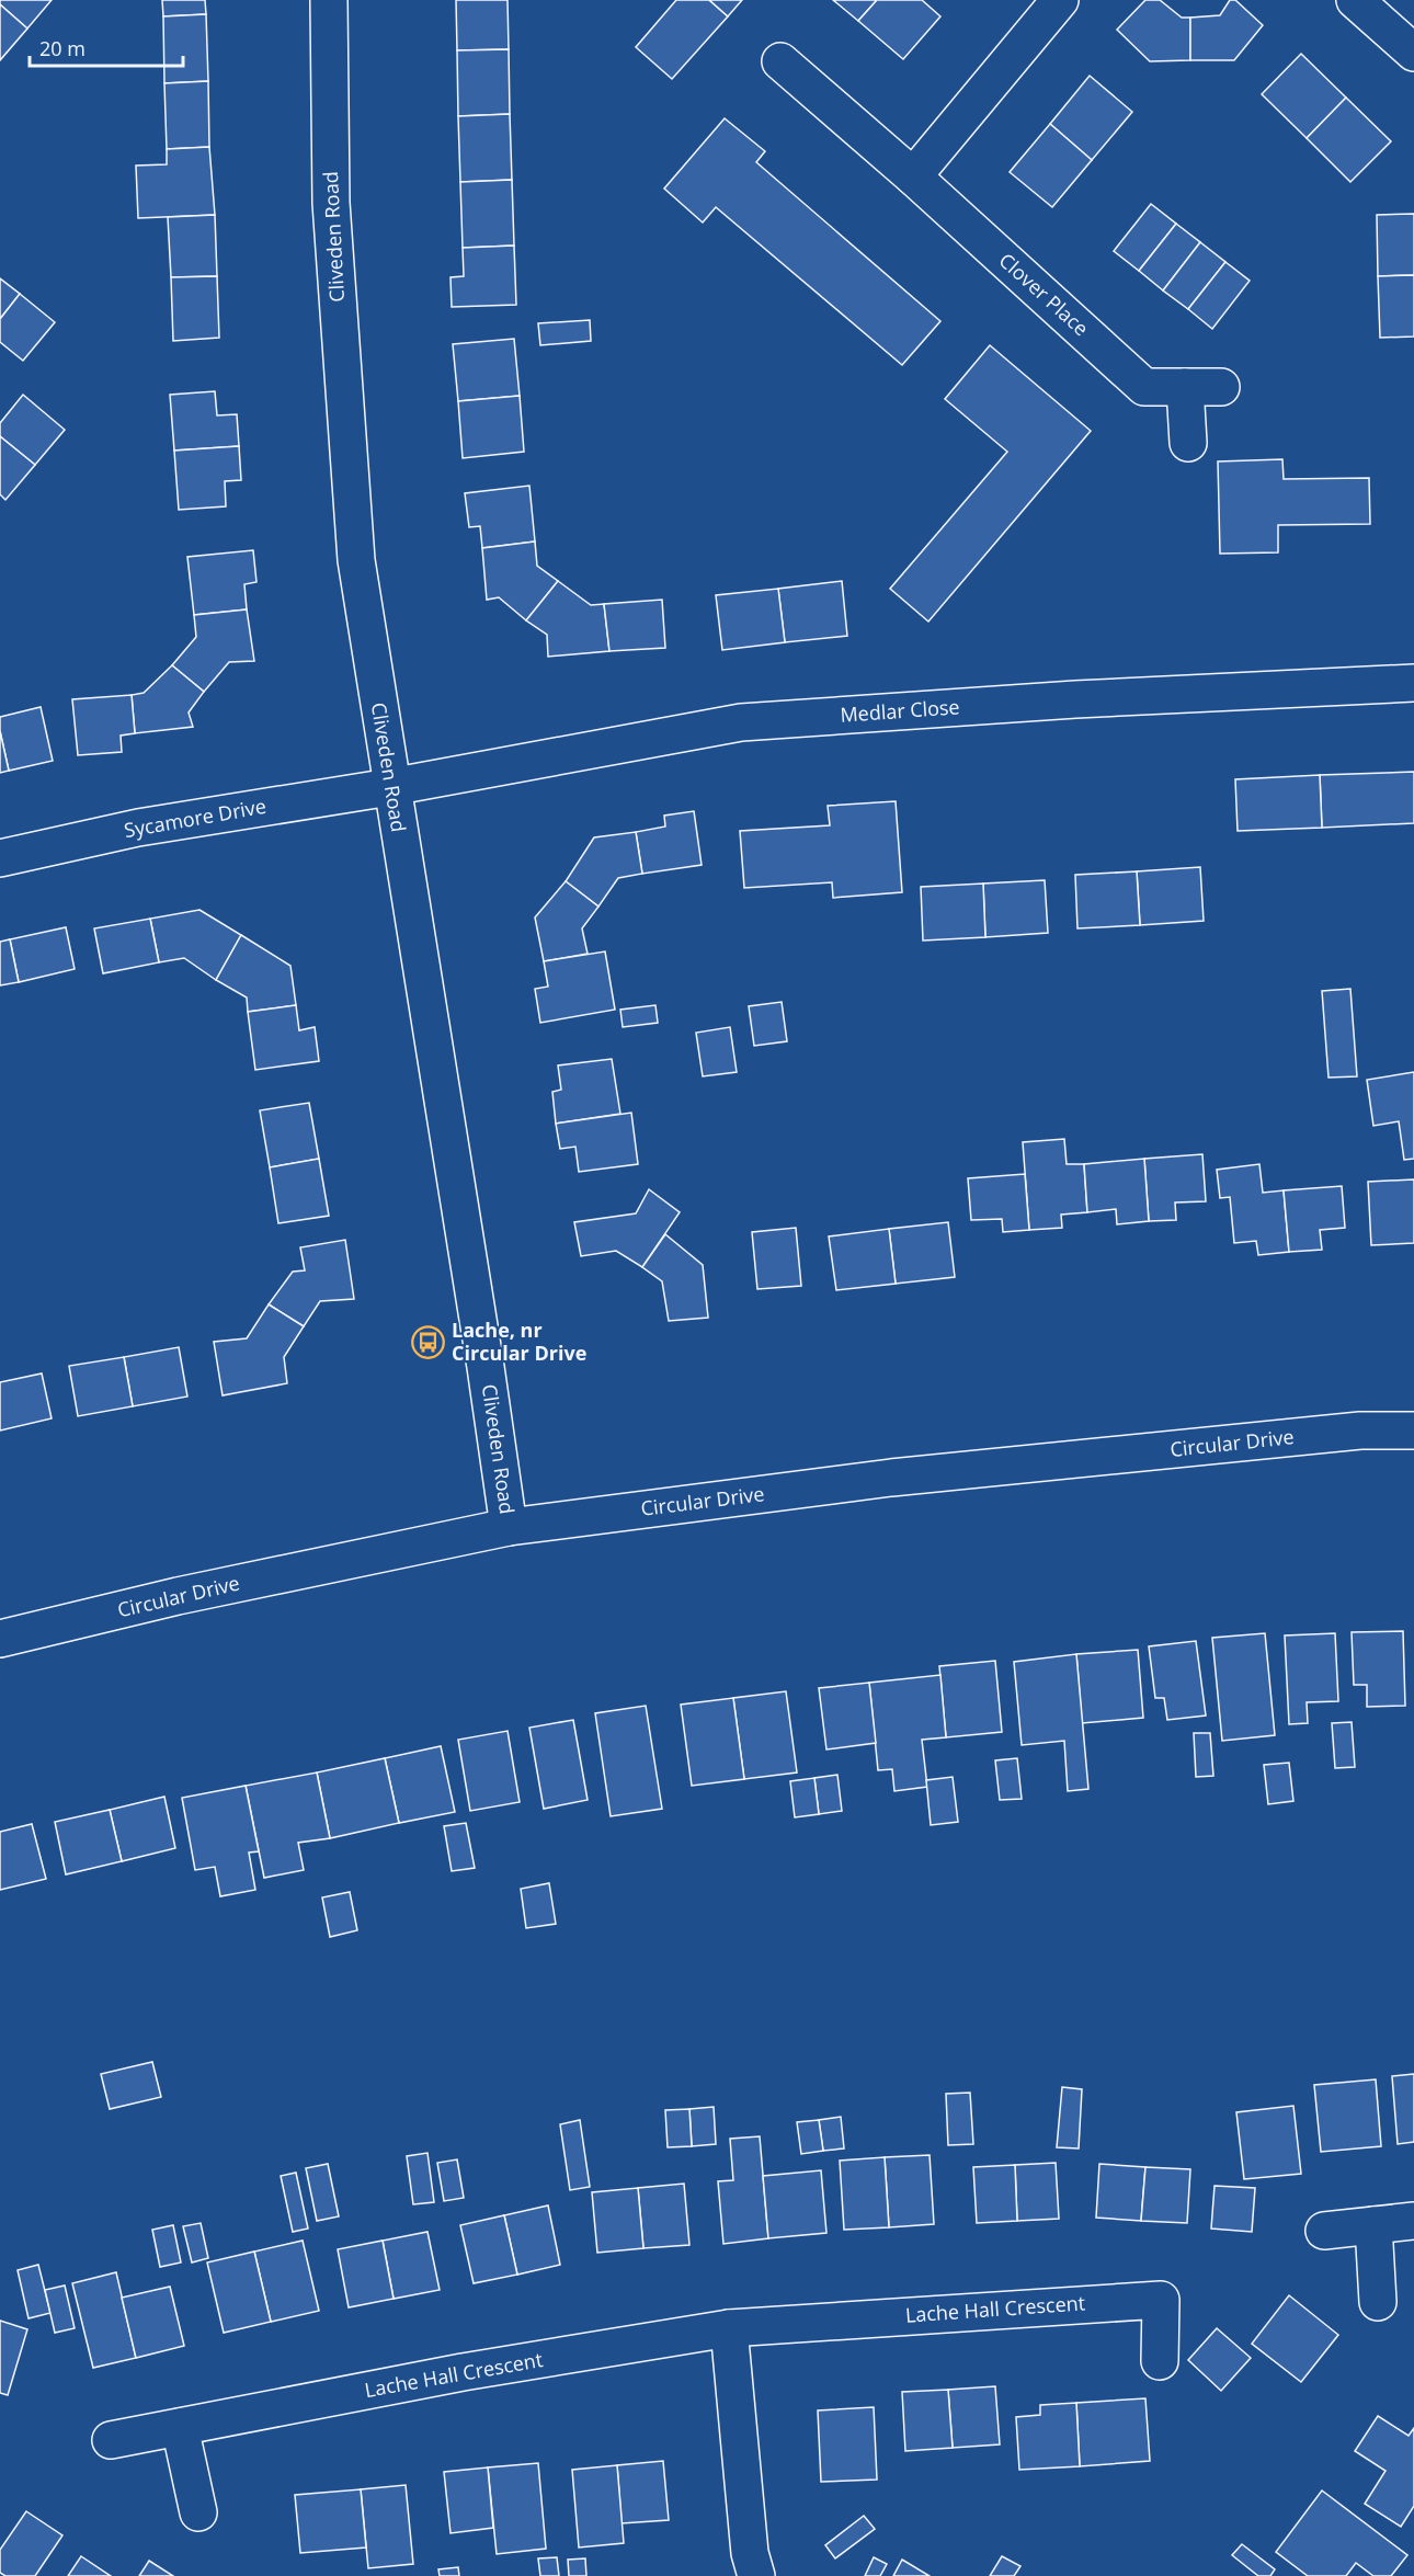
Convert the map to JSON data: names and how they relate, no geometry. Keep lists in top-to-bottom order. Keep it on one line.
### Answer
{"streets":{"street":["Cliveden Road","Clover Place","Medlar Close","Sycamore Drive","Circular Drive","Lache Hall Crescent"]},"crossings":[["Cliveden Road","Medlar Close"],["Cliveden Road","Sycamore Drive"],["Cliveden Road","Circular Drive"],["Medlar Close","Sycamore Drive"]],"places":{"bus stop":["Lache, nr Circular Drive"]},"scale_bar":"20 m"}
